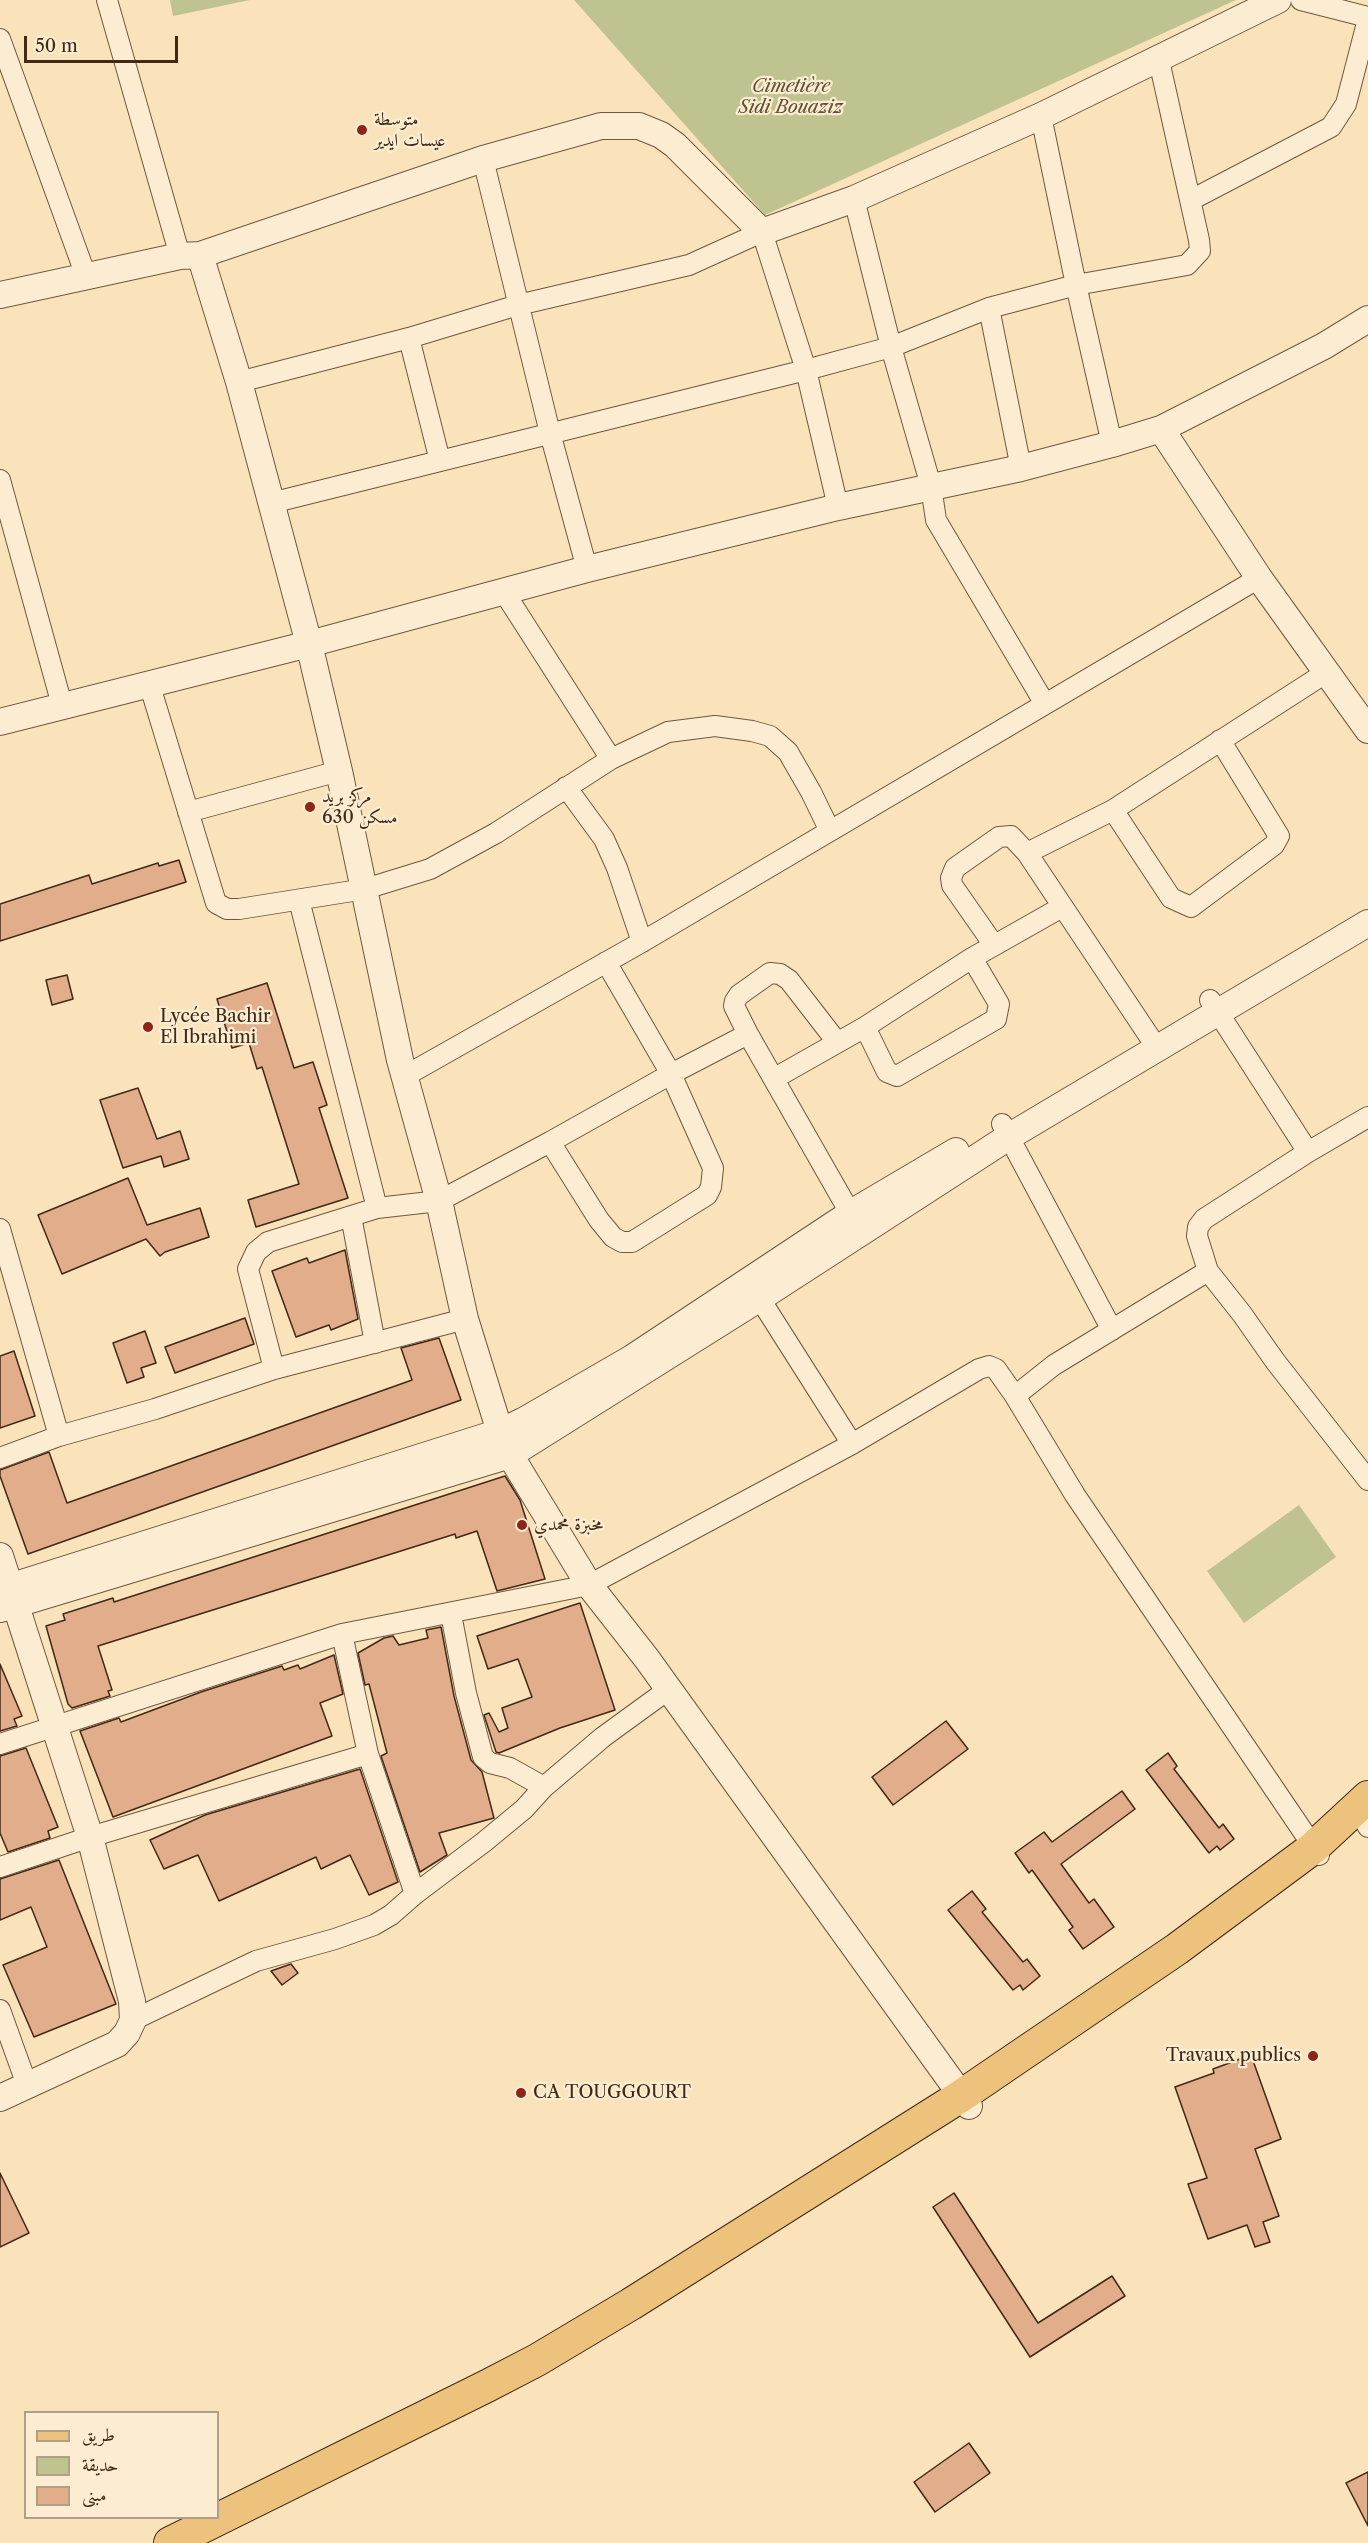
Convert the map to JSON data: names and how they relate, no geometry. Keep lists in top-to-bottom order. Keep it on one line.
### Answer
{"parks":["Cimetière Sidi Bouaziz"],"places":["متوسطة عيسات ايدير","مركز بريد 630 مسكن","Lycée Bachir El Ibrahimi","مخبزة محمدي","Travaux publics","CA TOUGGOURT"],"legend":["طريق","حديقة","مبنى"],"scale_bar":"50 m"}
